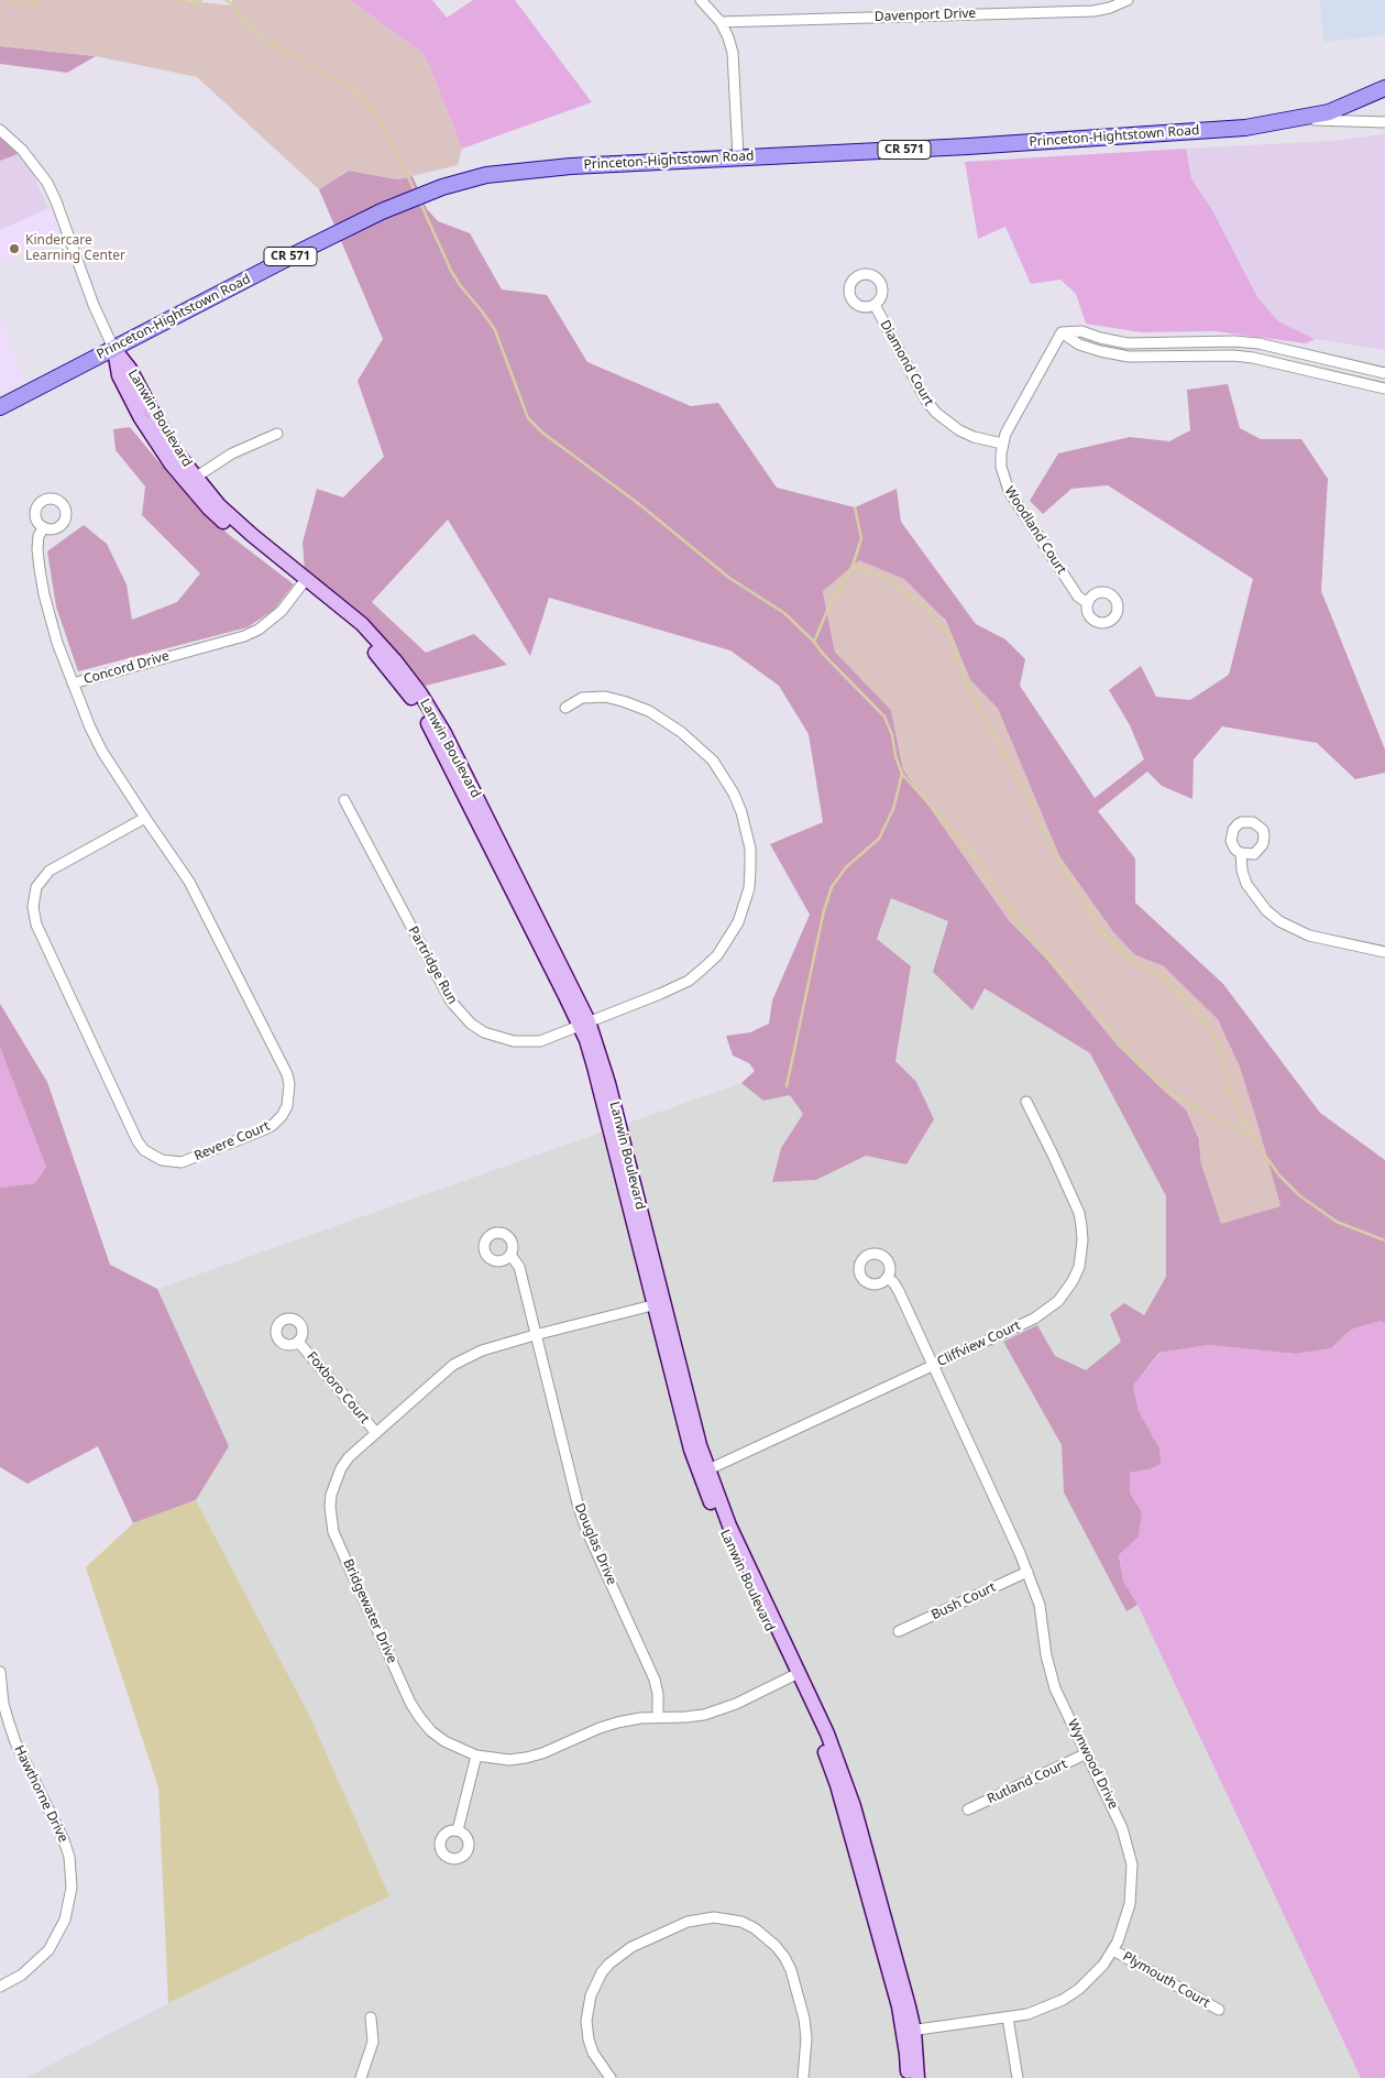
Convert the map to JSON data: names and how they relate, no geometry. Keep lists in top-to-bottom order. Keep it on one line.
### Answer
{"streets":{"main road":["Princeton-Hightstown Road","CR 571"],"street":["Davenport Drive","Diamond Court","Lanwin Boulevard","Woodland Court","Concord Drive","Partridge Run","Revere Court","Cliffview Court","Foxboro Court","Douglas Drive","Bush Court","Bridgewater Drive","Wynwood Drive","Rutland Court","Hawthorne Drive","Plymouth Court"]},"crossings":[["Princeton-Hightstown Road","Lanwin Boulevard"],["Diamond Court","Woodland Court"],["Lanwin Boulevard","Concord Drive"],["Lanwin Boulevard","Partridge Run"],["Lanwin Boulevard","Cliffview Court"],["Lanwin Boulevard","Bridgewater Drive"],["Lanwin Boulevard","Wynwood Drive"],["Concord Drive","Revere Court"],["Cliffview Court","Wynwood Drive"],["Foxboro Court","Bridgewater Drive"],["Douglas Drive","Bridgewater Drive"],["Bush Court","Wynwood Drive"],["Wynwood Drive","Rutland Court"],["Wynwood Drive","Plymouth Court"]],"places":["Kindercare Learning Center"]}
